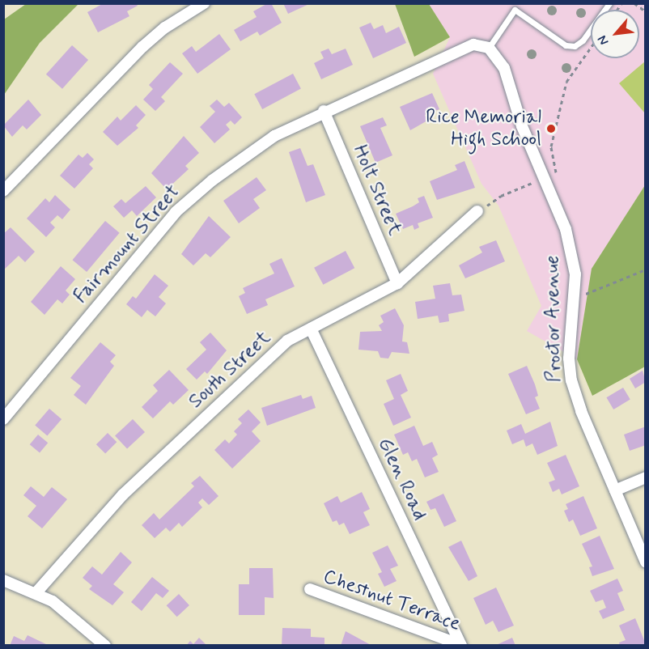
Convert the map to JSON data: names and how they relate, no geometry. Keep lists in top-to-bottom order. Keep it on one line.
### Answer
{"streets":{"street":["Holt Street","Fairmount Street","Proctor Avenue","South Street","Glen Road","Chestnut Terrace"]},"crossings":[["Holt Street","Fairmount Street"],["Holt Street","South Street"],["Fairmount Street","Proctor Avenue"],["South Street","Glen Road"],["Glen Road","Chestnut Terrace"]],"places":["Rice Memorial High School"],"north":"bottom left"}
